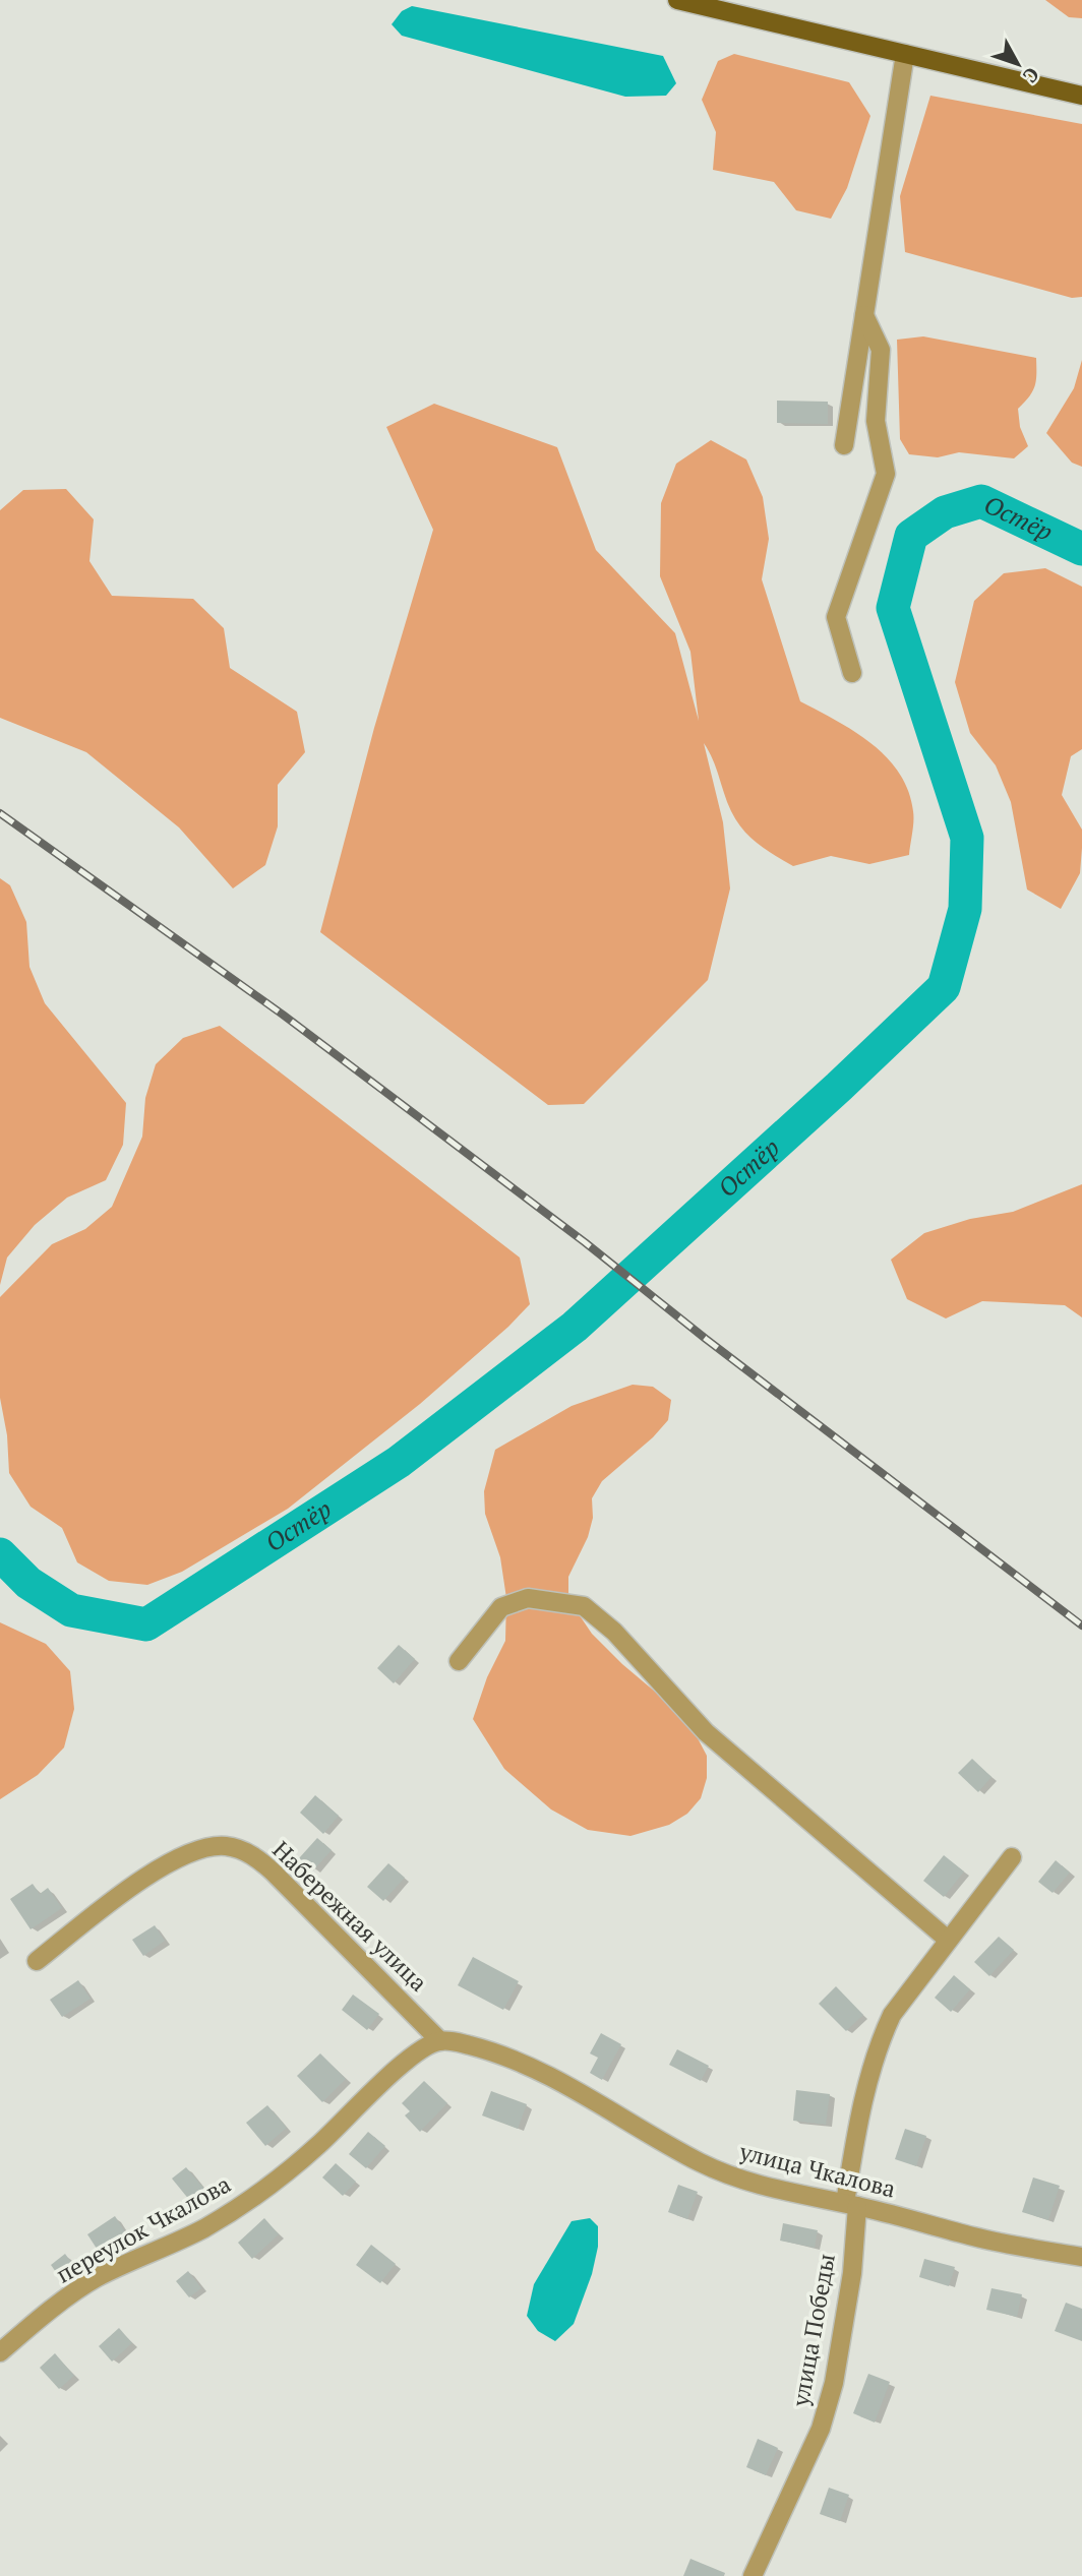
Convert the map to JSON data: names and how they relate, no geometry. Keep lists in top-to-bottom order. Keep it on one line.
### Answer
{"streets":{"street":["Набережная улица","улица Чкалова","переулок Чкалова","улица Победы"]},"crossings":[["Набережная улица","улица Чкалова"],["Набережная улица","переулок Чкалова"],["улица Чкалова","переулок Чкалова"],["улица Чкалова","улица Победы"]],"water":["Остёр"],"north":"bottom right"}
